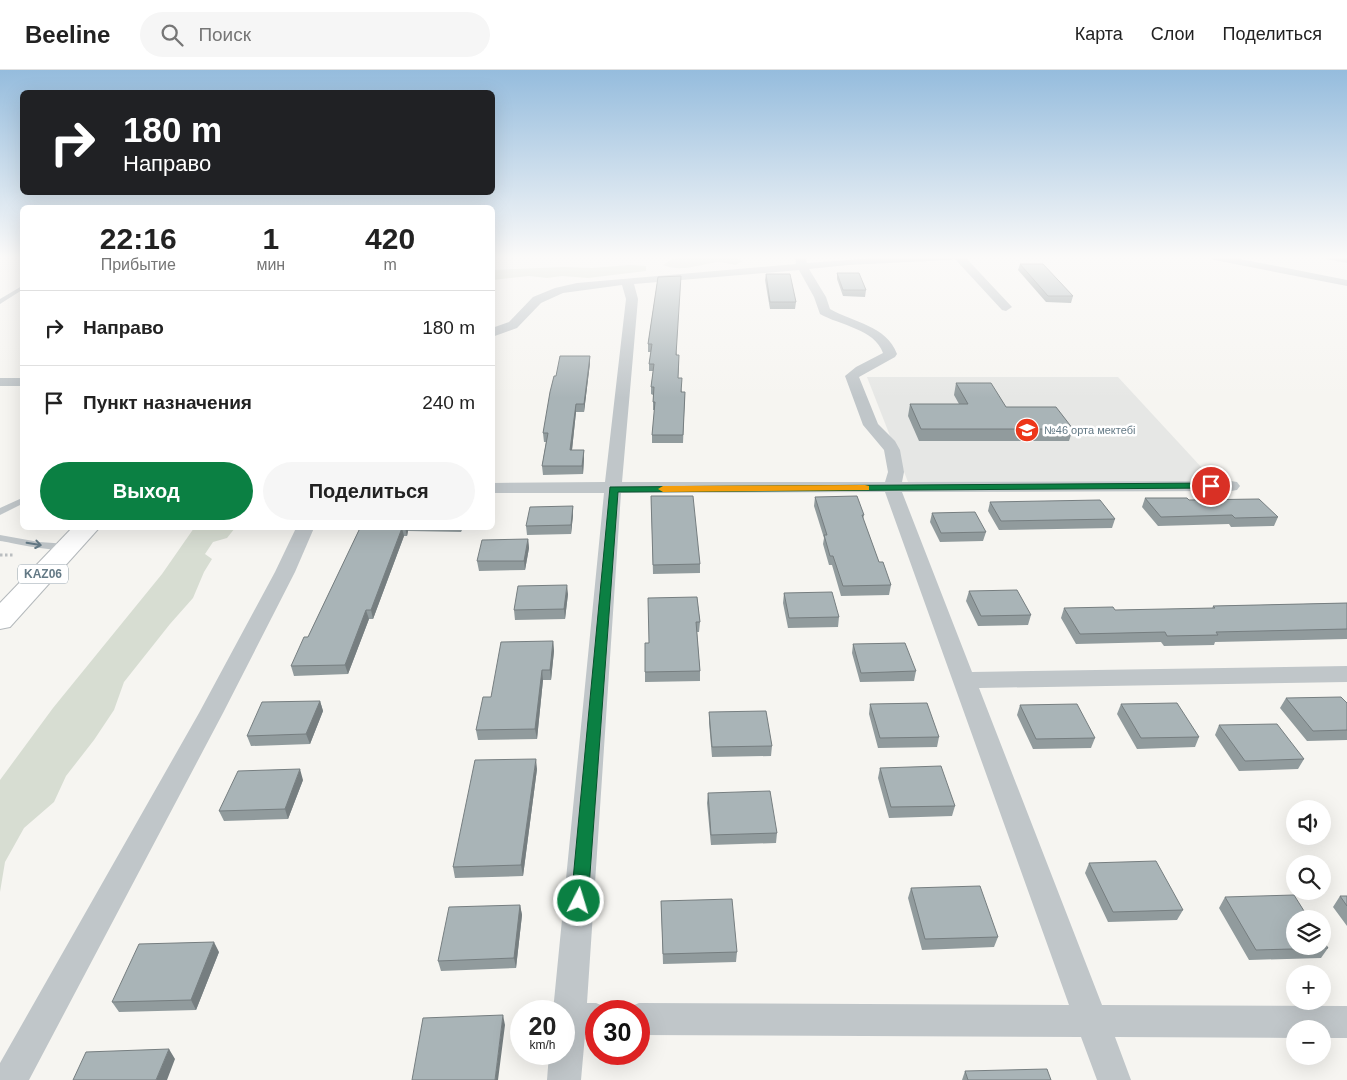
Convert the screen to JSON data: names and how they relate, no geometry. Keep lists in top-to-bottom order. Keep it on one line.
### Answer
{"streets":{"highway":["KАZ06"]},"places":{"school or university":["№46 орта мектебі"]},"page":{"header":"Beeline","search":"Поиск","nav":["Карта","Слои","Поделиться"],"turn":["180 m","Направо"],"eta":["22:16","Прибытие","1","мин","420","m"],"list":[{"name":"Направо","value":"180 m"},{"name":"Пункт назначения","value":"240 m"}],"buttons":["Выход","Поделиться"],"map_buttons":["+","−"],"speed":"20 km/h","limit":"30"}}
